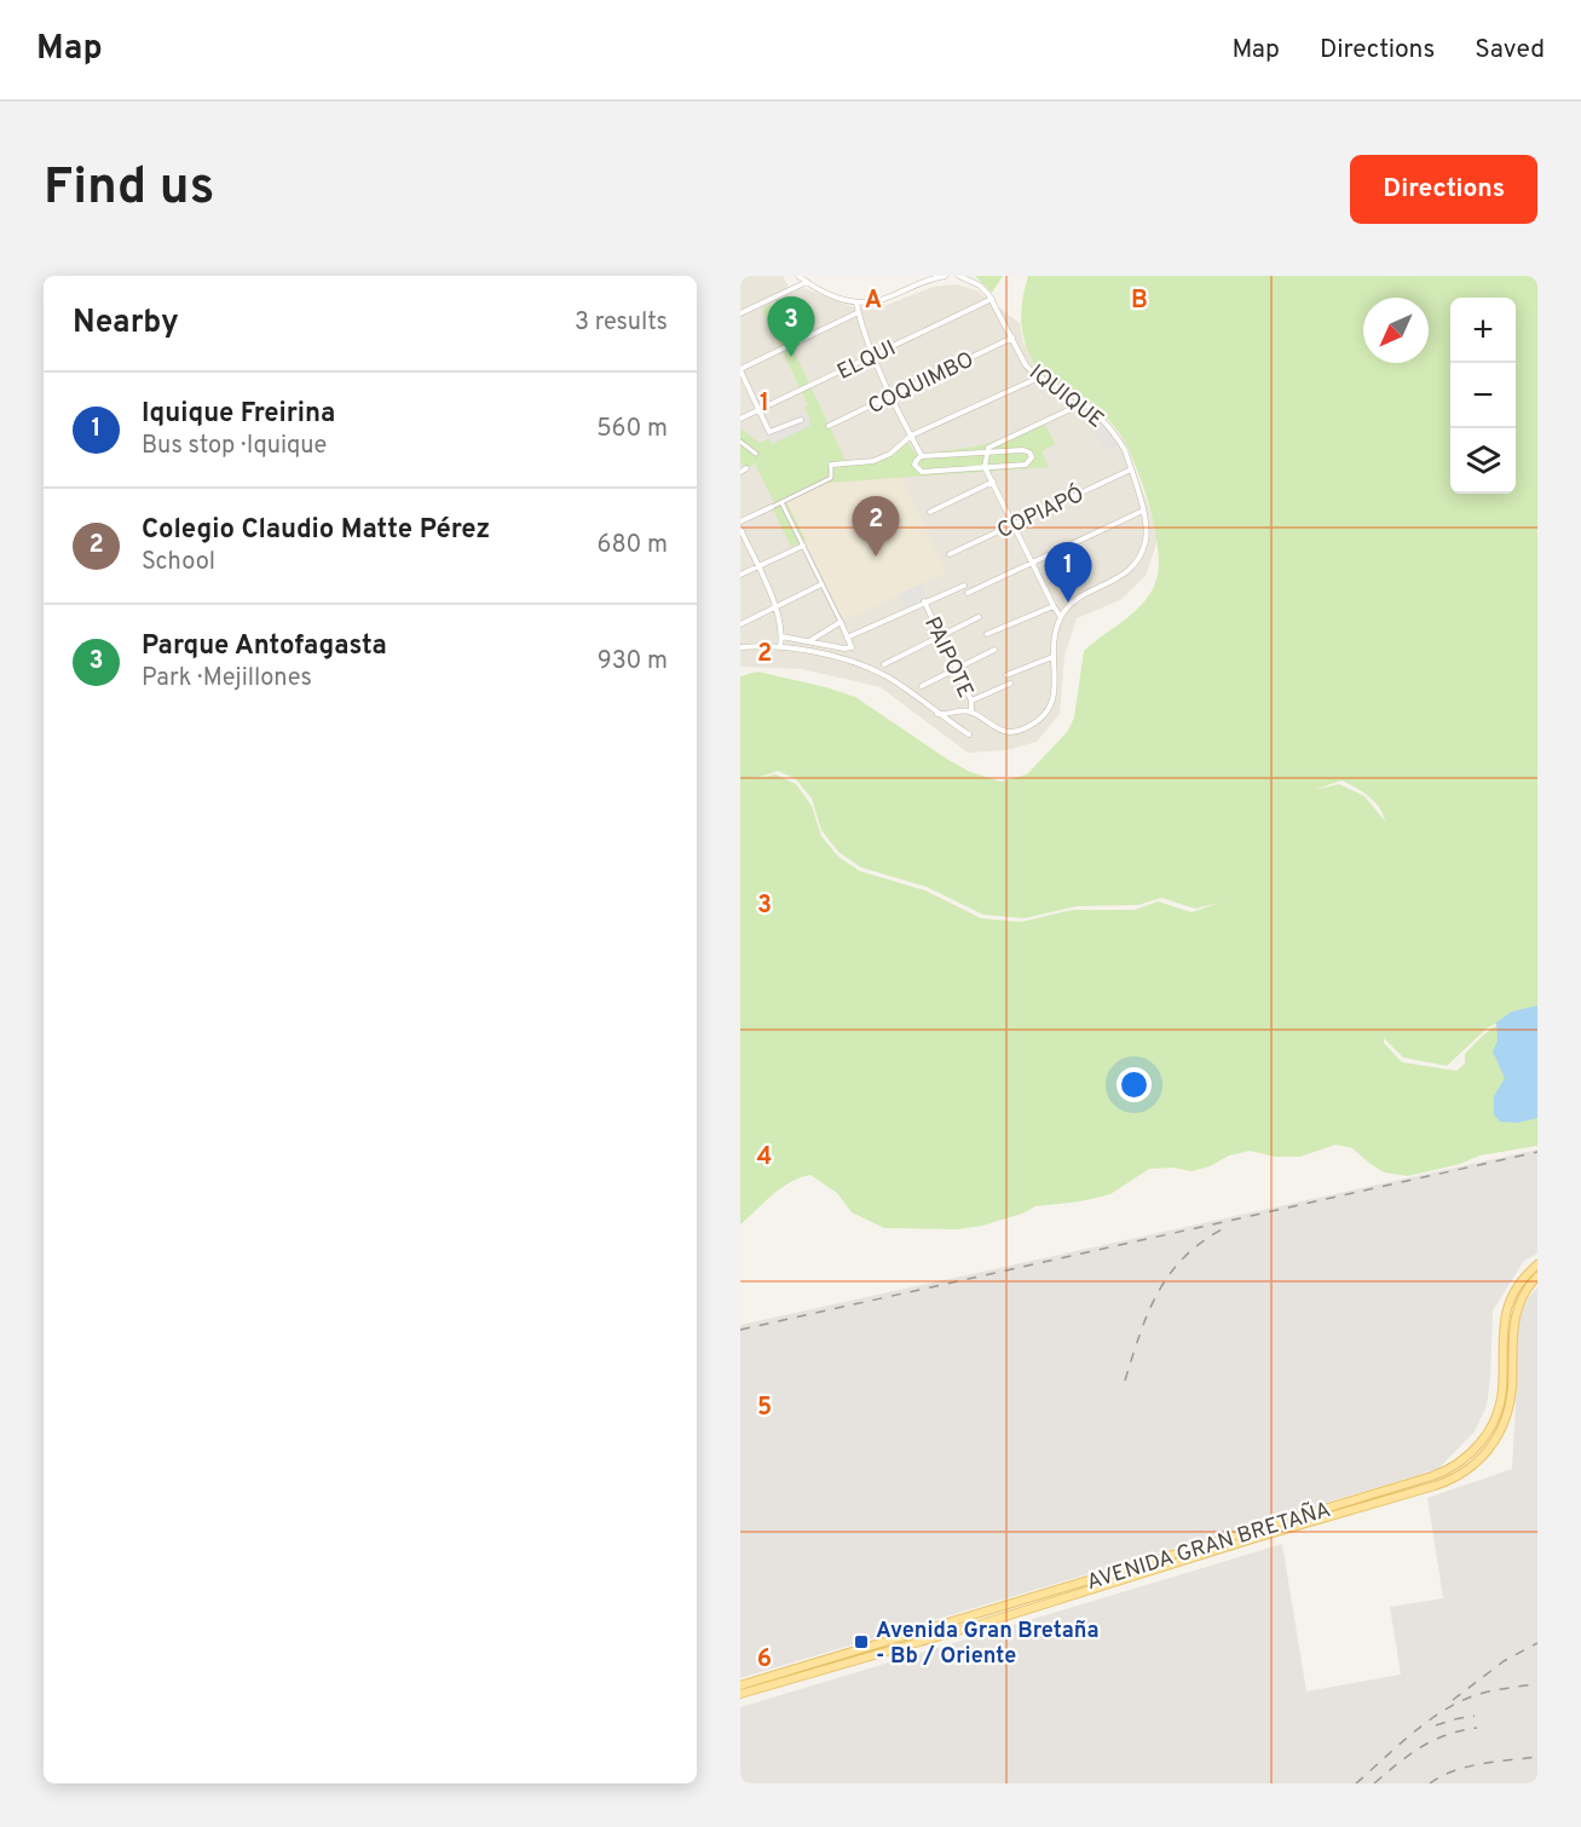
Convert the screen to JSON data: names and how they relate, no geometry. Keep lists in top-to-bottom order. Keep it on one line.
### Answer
{"streets":{"main road":["AVENIDA GRAN BRETAÑA"],"street":["ELQUI","COQUIMBO","IQUIQUE","COPIAPÓ","PAIPOTE"]},"crossings":[["ELQUI","IQUIQUE"],["COQUIMBO","IQUIQUE"],["IQUIQUE","COPIAPÓ"]],"places":{"transit":["Avenida Gran Bretaña - Bb / Oriente"]},"north":"bottom left","page":{"header":"Map","nav":["Map","Directions","Saved"],"buttons":"Directions","title":"Find us","heading":["Nearby","3 results"],"pins":["3","2","1"],"map_buttons":["+","−"],"list":[{"mark":"1","name":"Iquique Freirina","note":"Bus stop · Iquique","value":"560 m"},{"mark":"2","name":"Colegio Claudio Matte Pérez","note":"School","value":"680 m"},{"mark":"3","name":"Parque Antofagasta","note":"Park · Mejillones","value":"930 m"}]},"grid":{"columns":["A","B"],"rows":["1","2","3","4","5","6"]}}
